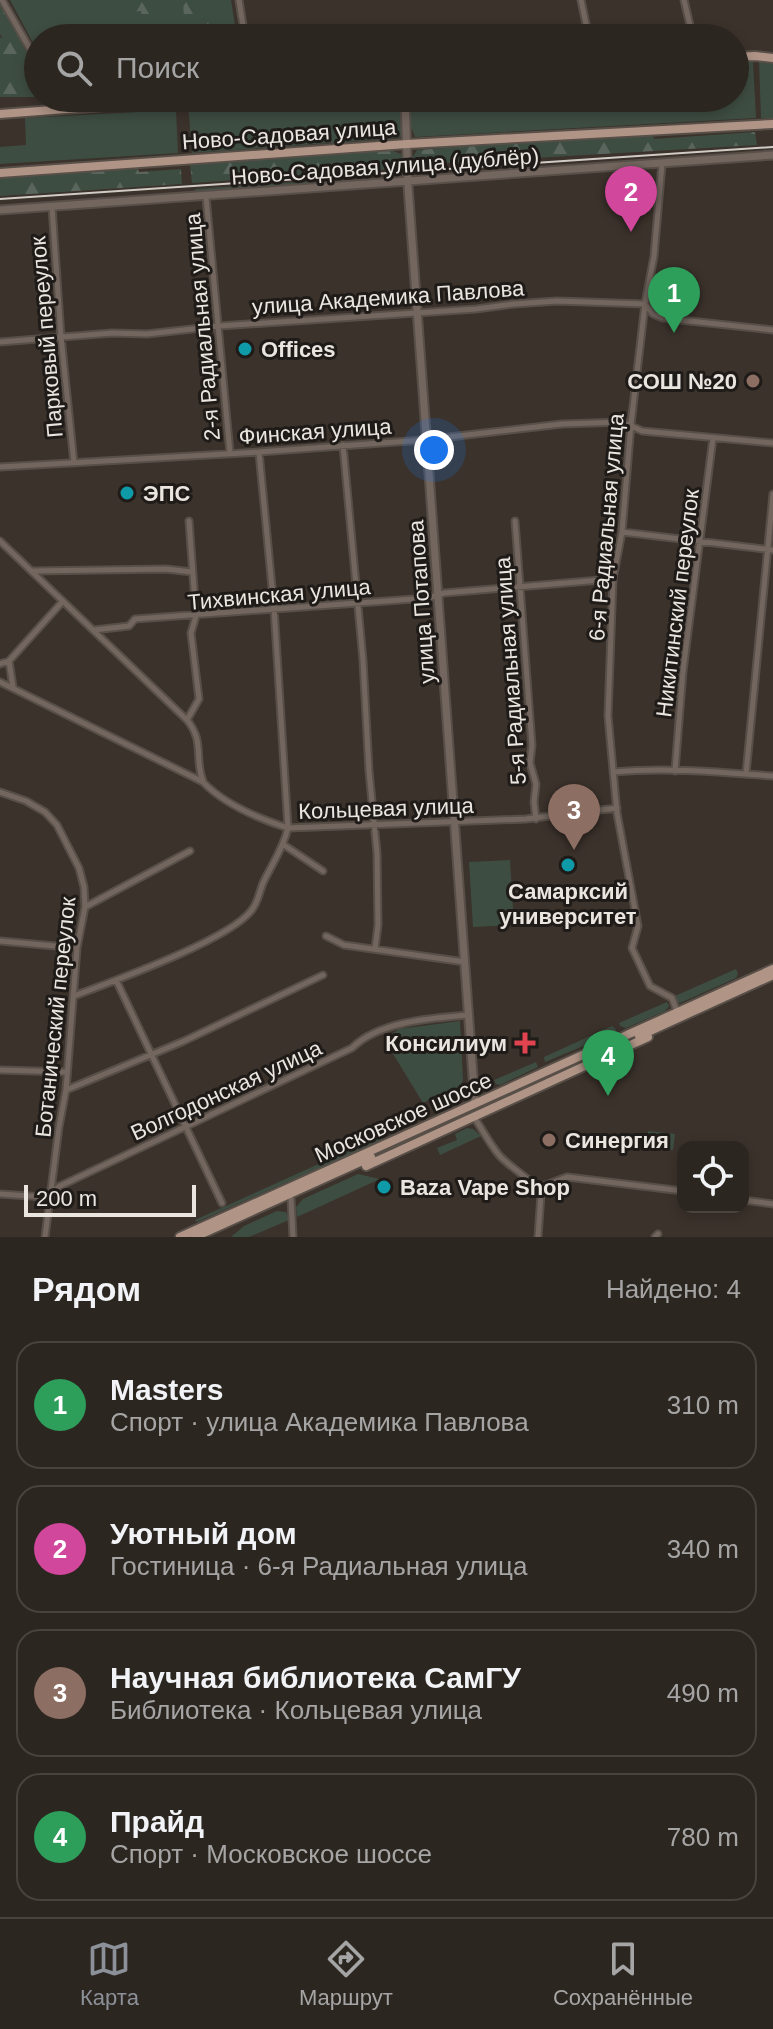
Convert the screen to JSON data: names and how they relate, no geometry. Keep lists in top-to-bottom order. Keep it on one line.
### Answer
{"streets":{"main road":["Ново-Садовая улица","Московское шоссе"],"street":["Ново-Садовая улица (дублёр)","улица Академика Павлова","2-я Радиальная улица","Парковый переулок","Финская улица","6-я Радиальная улица","Тихвинская улица","улица Потапова","Никитинский переулок","5-я Радиальная улица","Кольцевая улица","Ботанический переулок","Волгодонская улица"]},"crossings":[["Ново-Садовая улица","улица Потапова"],["Ново-Садовая улица (дублёр)","2-я Радиальная улица"],["Ново-Садовая улица (дублёр)","Парковый переулок"],["Ново-Садовая улица (дублёр)","6-я Радиальная улица"],["Ново-Садовая улица (дублёр)","улица Потапова"],["улица Академика Павлова","2-я Радиальная улица"],["улица Академика Павлова","Парковый переулок"],["улица Академика Павлова","6-я Радиальная улица"],["улица Академика Павлова","улица Потапова"],["2-я Радиальная улица","Финская улица"],["Парковый переулок","Финская улица"],["Финская улица","6-я Радиальная улица"],["Финская улица","улица Потапова"],["Финская улица","Никитинский переулок"],["6-я Радиальная улица","Тихвинская улица"],["6-я Радиальная улица","Кольцевая улица"],["6-я Радиальная улица","Московское шоссе"],["Тихвинская улица","улица Потапова"],["Тихвинская улица","5-я Радиальная улица"],["улица Потапова","Кольцевая улица"],["улица Потапова","Волгодонская улица"],["улица Потапова","Московское шоссе"],["5-я Радиальная улица","Кольцевая улица"],["Ботанический переулок","Волгодонская улица"]],"places":{"other":["Offices","СОШ №20","ЭПС","Самарксий университет","Синергия","Baza Vape Shop"],"health":["Консилиум"]},"scale_bar":"200 m","page":{"search":"Поиск","pins":["2","1","3","4"],"scale":"200 m","heading":["Рядом","Найдено: 4"],"list":[{"mark":"1","name":"Masters","note":"Спорт · улица Академика Павлова","value":"310 m"},{"mark":"2","name":"Уютный дом","note":"Гостиница · 6-я Радиальная улица","value":"340 m"},{"mark":"3","name":"Научная библиотека СамГУ","note":"Библиотека · Кольцевая улица","value":"490 m"},{"mark":"4","name":"Прайд","note":"Спорт · Московское шоссе","value":"780 m"}],"nav":["Карта","Маршрут","Сохранённые"]}}
